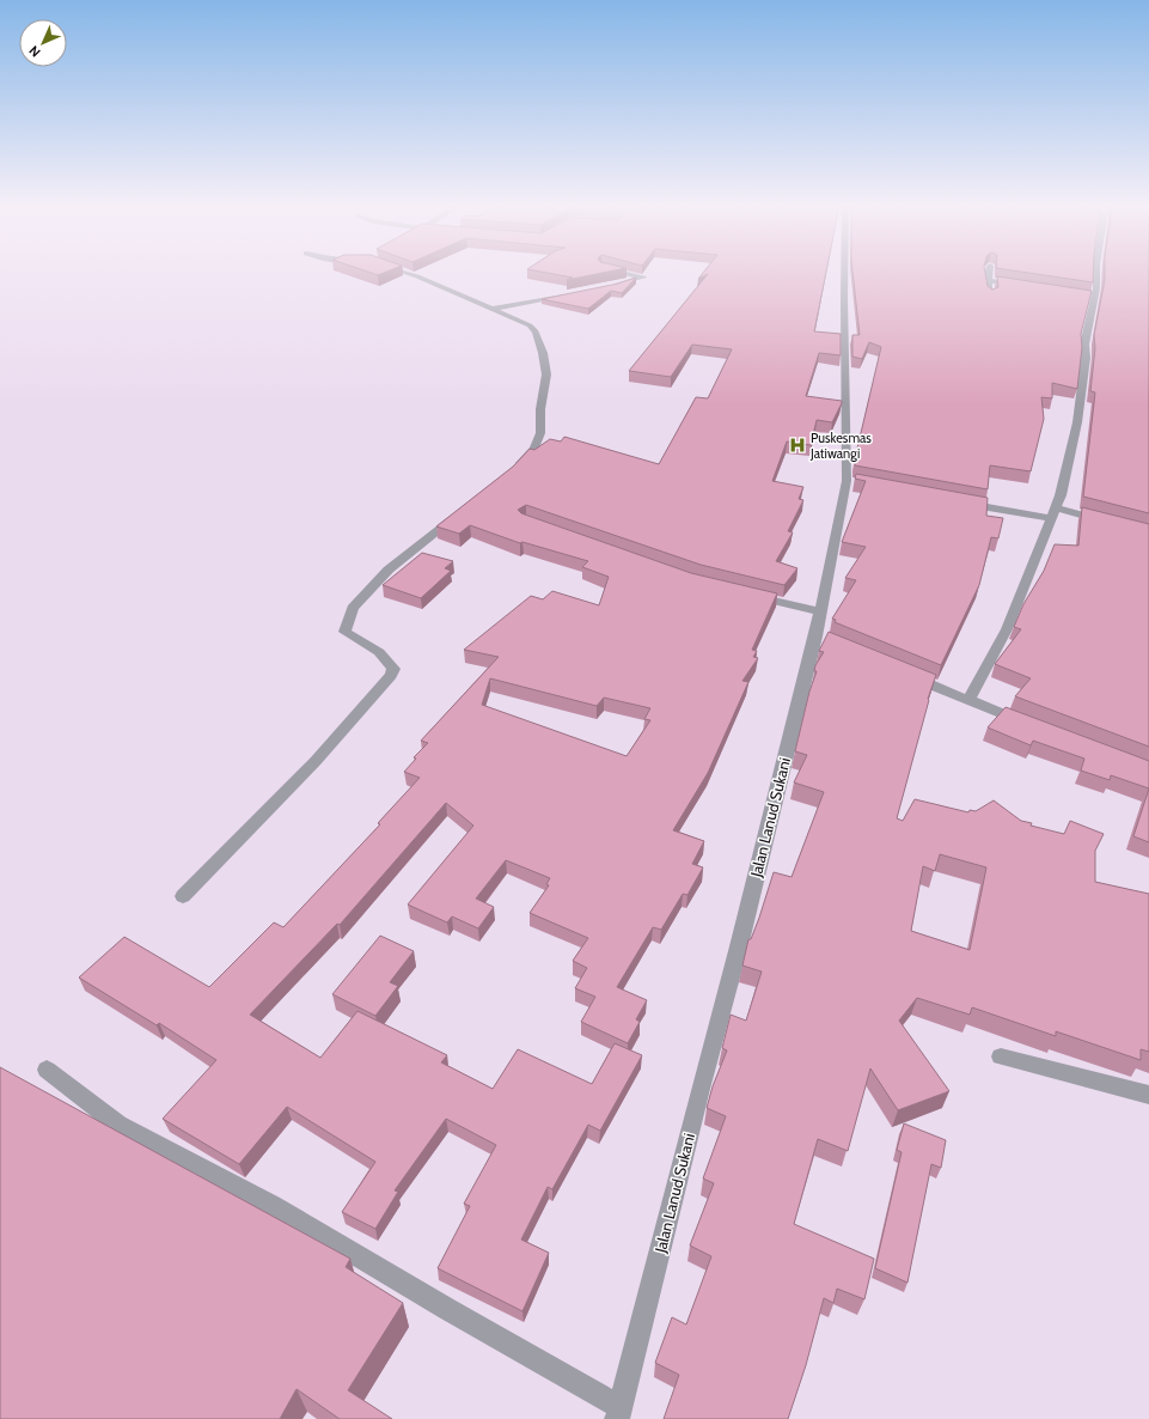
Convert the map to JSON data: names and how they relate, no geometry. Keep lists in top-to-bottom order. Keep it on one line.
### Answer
{"streets":{"street":["Jalan Lanud Sukani"]},"places":{"hospital":["Puskesmas Jatiwangi"]},"north":"bottom left"}
